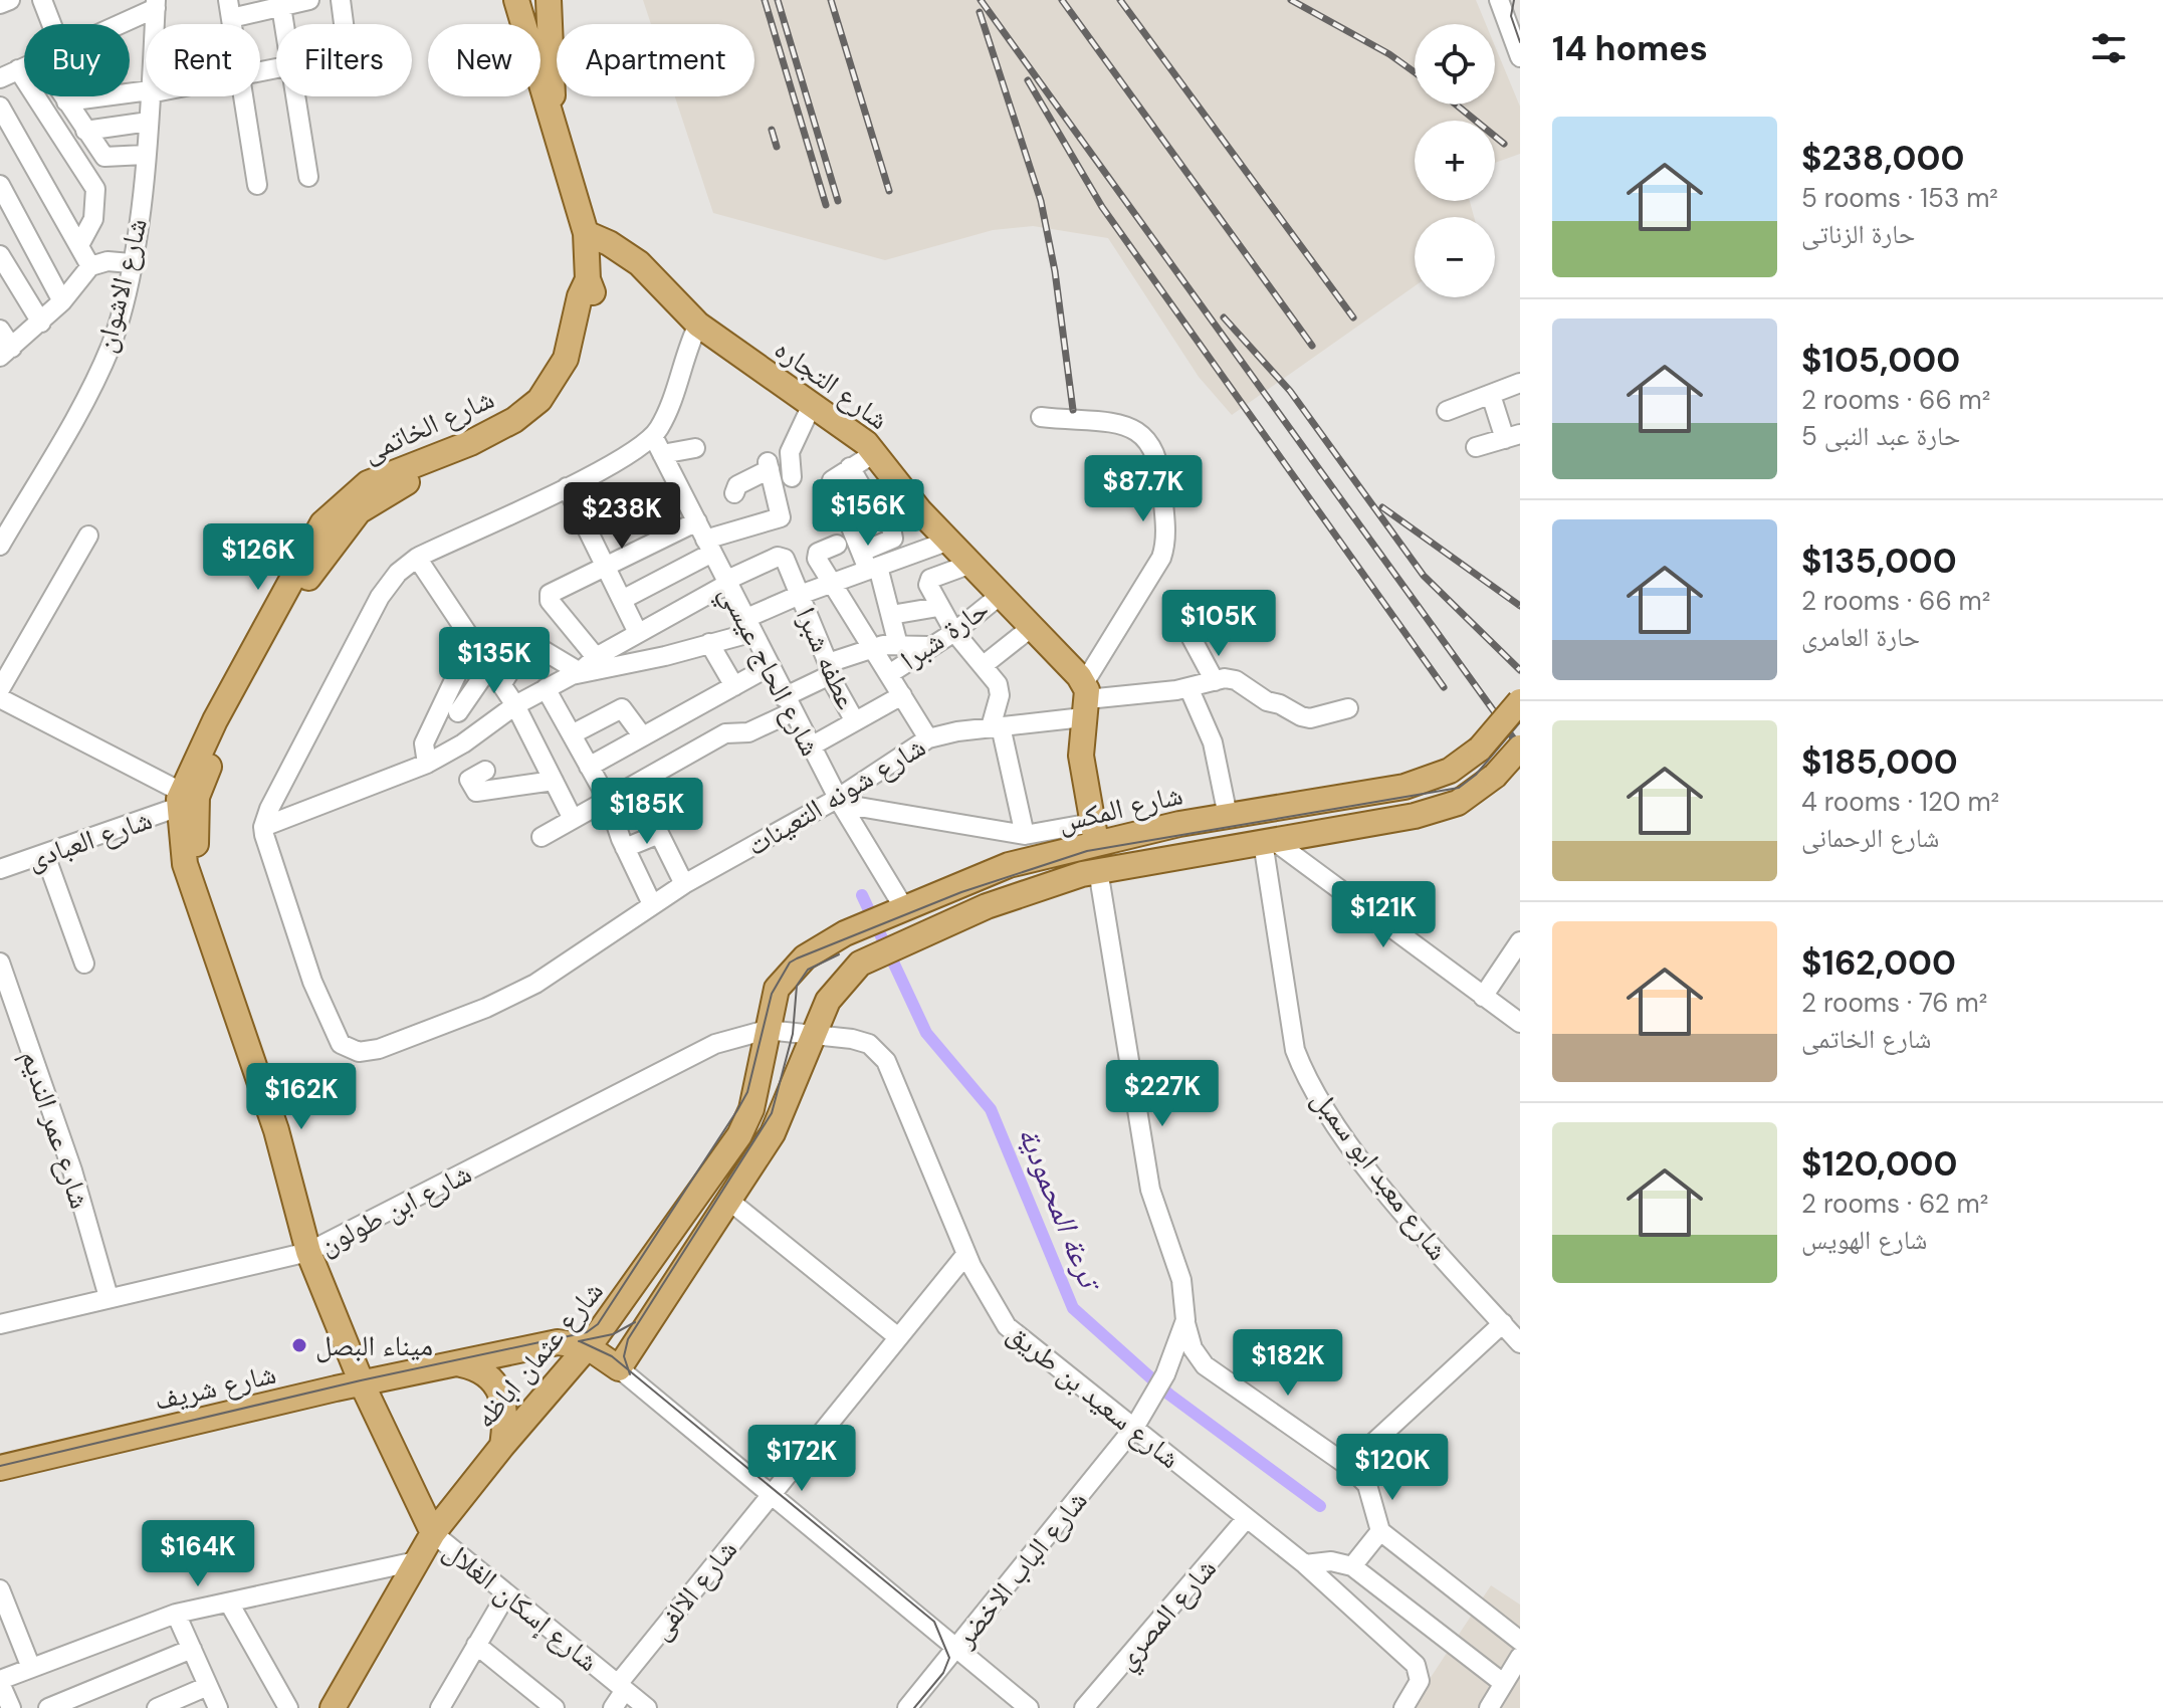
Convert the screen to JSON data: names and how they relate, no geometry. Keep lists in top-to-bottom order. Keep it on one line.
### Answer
{"streets":{"main road":["شارع التجاره","شارع الخاتمى","شارع المكس","شارع عثمان اباظه","شارع شريف"],"street":["شارع الاشوان","حارة شبرا","عطفه شبرا","شارع الحاج عيسي","شارع شونه التعينات","شارع العبادى","شارع عمر النديم","شارع معبد ابو سمبل","شارع ابن طولون","شارع سعيد بن طريق","شارع الباب الاخضر","شارع الالفى","شارع إسكان الغلال","شارع المصري"]},"crossings":[["شارع التجاره","حارة شبرا"],["شارع التجاره","شارع شونه التعينات"],["شارع الخاتمى","شارع العبادى"],["شارع الخاتمى","شارع ابن طولون"],["شارع الخاتمى","شارع عثمان اباظه"],["شارع الخاتمى","شارع شريف"],["شارع الخاتمى","شارع إسكان الغلال"],["عطفه شبرا","شارع الحاج عيسي"],["شارع الحاج عيسي","شارع شونه التعينات"],["شارع الحاج عيسي","شارع المكس"],["شارع المكس","شارع معبد ابو سمبل"],["شارع المكس","شارع ابن طولون"],["شارع المكس","شارع عثمان اباظه"],["شارع المكس","شارع سعيد بن طريق"],["شارع عمر النديم","شارع ابن طولون"],["شارع ابن طولون","شارع عثمان اباظه"],["شارع ابن طولون","شارع سعيد بن طريق"],["شارع عثمان اباظه","شارع شريف"],["شارع عثمان اباظه","شارع سعيد بن طريق"],["شارع عثمان اباظه","شارع إسكان الغلال"],["شارع سعيد بن طريق","شارع الباب الاخضر"],["شارع سعيد بن طريق","شارع الالفى"],["شارع سعيد بن طريق","شارع المصري"],["شارع الالفى","شارع إسكان الغلال"]],"water":["ترعة المحمودية"],"places":["ميناء البصل"],"page":{"heading":"14 homes","map_buttons":["+","−"],"chip":["Buy","Rent","Filters","New","Apartment"],"list":[{"name":"$238,000","note":"5 rooms · 153 m² · حارة الزناتى"},{"name":"$105,000","note":"2 rooms · 66 m² · حارة عبد النبى 5"},{"name":"$135,000","note":"2 rooms · 66 m² · حارة العامرى"},{"name":"$185,000","note":"4 rooms · 120 m² · شارع الرحمانى"},{"name":"$162,000","note":"2 rooms · 76 m² · شارع الخاتمى"},{"name":"$120,000","note":"2 rooms · 62 m² · شارع الهويس"}],"price":["$87.7K","$156K","$238K","$126K","$105K","$135K","$185K","$121K","$227K","$162K","$182K","$172K","$120K","$164K"]}}
